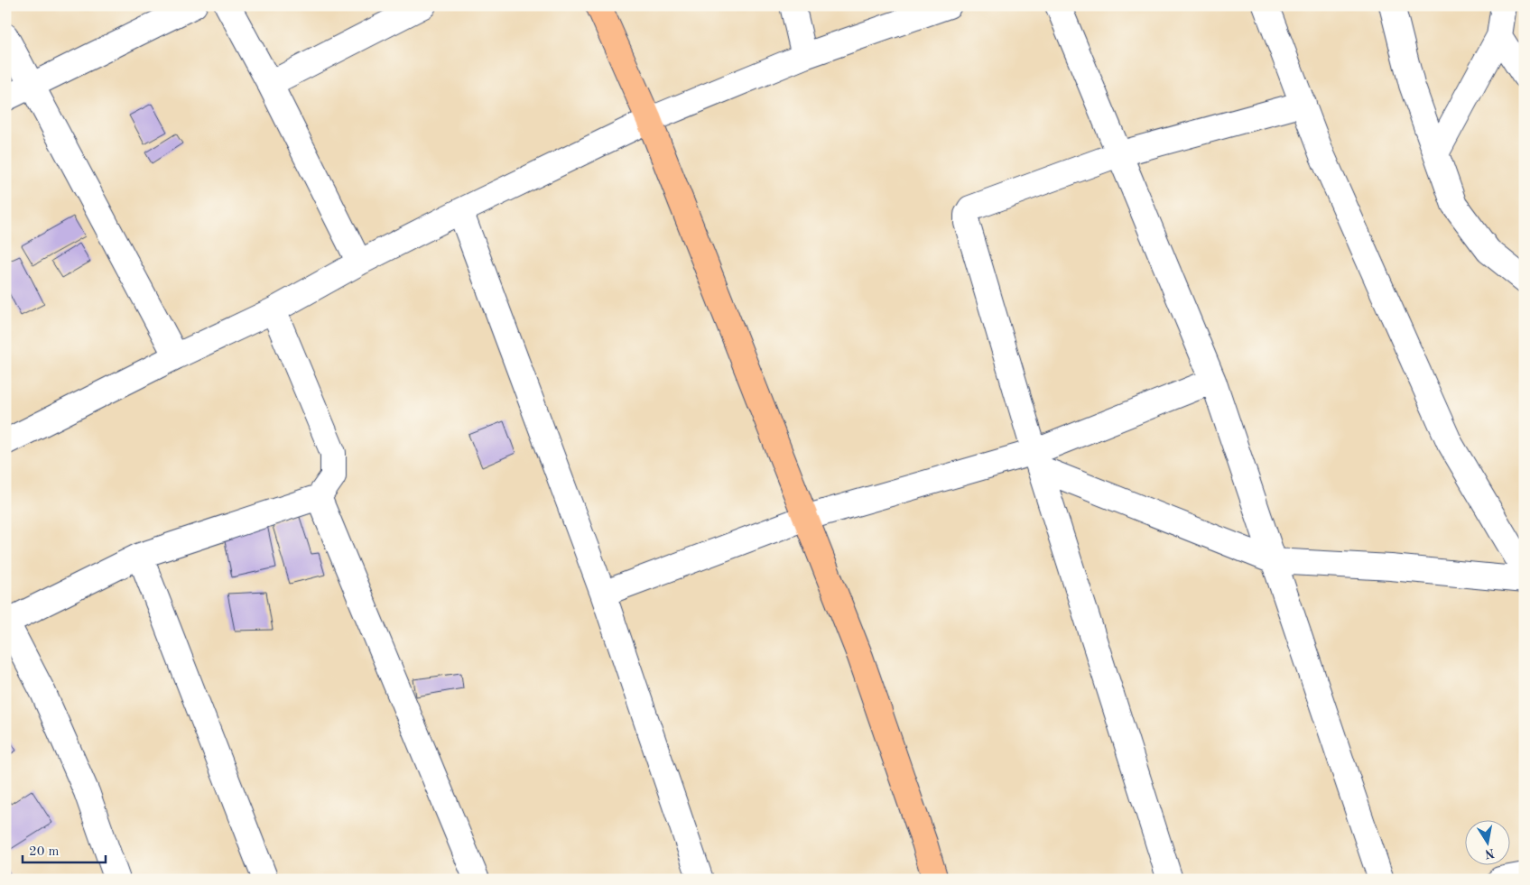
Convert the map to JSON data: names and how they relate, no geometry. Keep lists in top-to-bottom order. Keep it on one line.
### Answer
{"scale_bar":"20 m","north":"bottom"}
